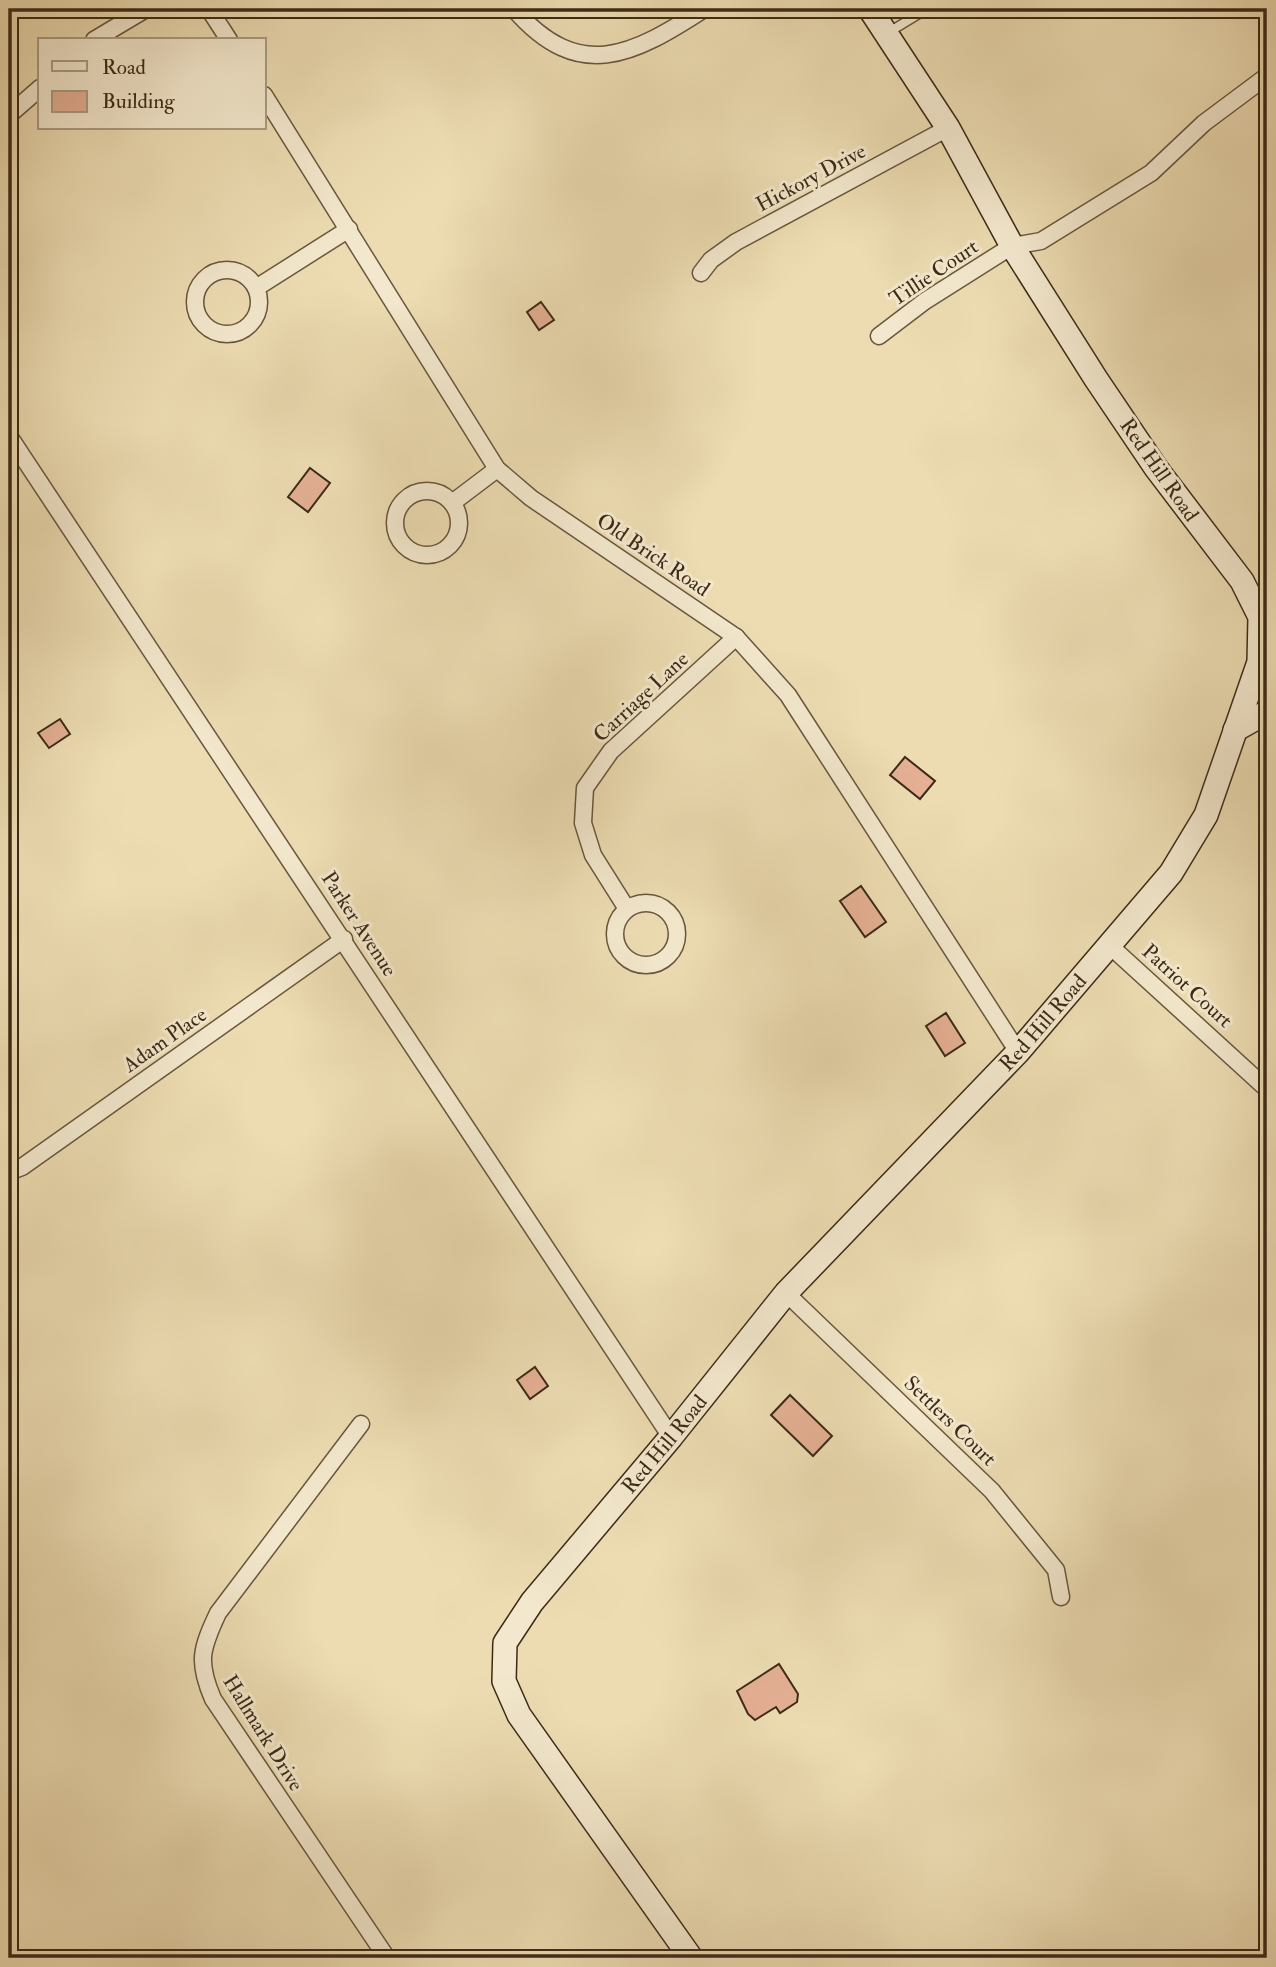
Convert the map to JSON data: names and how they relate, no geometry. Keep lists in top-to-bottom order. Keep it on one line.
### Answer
{"streets":{"street":["Hickory Drive","Tillie Court","Red Hill Road","Old Brick Road","Carriage Lane","Parker Avenue","Patriot Court","Adam Place","Settlers Court","Hallmark Drive"]},"crossings":[["Hickory Drive","Red Hill Road"],["Tillie Court","Red Hill Road"],["Red Hill Road","Old Brick Road"],["Red Hill Road","Parker Avenue"],["Red Hill Road","Patriot Court"],["Red Hill Road","Settlers Court"],["Old Brick Road","Carriage Lane"],["Parker Avenue","Adam Place"]],"legend":["Road","Building"]}
